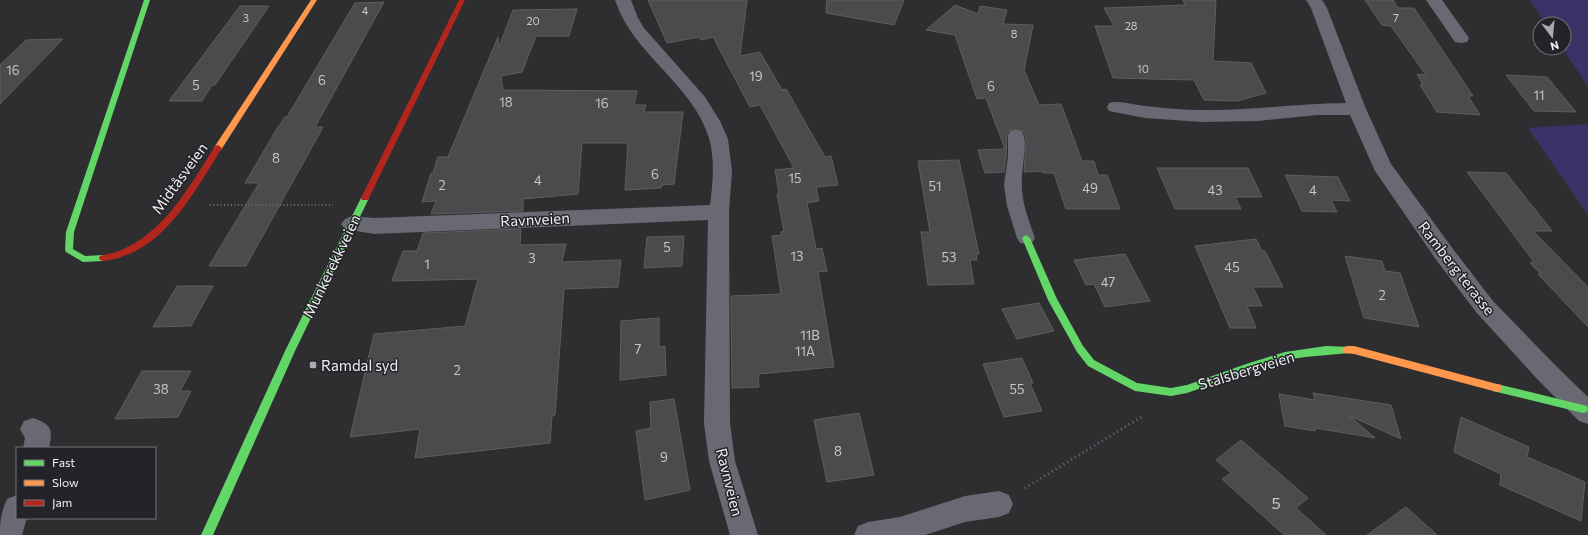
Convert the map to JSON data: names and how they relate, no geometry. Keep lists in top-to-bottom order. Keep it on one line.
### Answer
{"streets":{"street":["Midtåsveien","Ravnveien","Munkerekkveien","Ramberg terasse","Stalsbergveien"]},"crossings":[["Ravnveien","Munkerekkveien"],["Ramberg terasse","Stalsbergveien"]],"places":{"transit":["Ramdal syd"]},"house_numbers":["4","3","7","20","28","8","10","16","19","6","5","6","11","18","16","8","6","15","4","2","51","49","43","4","5","13","53","3","1","45","47","2","11B","7","11A","2","38","55","8","9","5"],"legend":["Fast","Slow","Jam"],"north":"bottom"}
